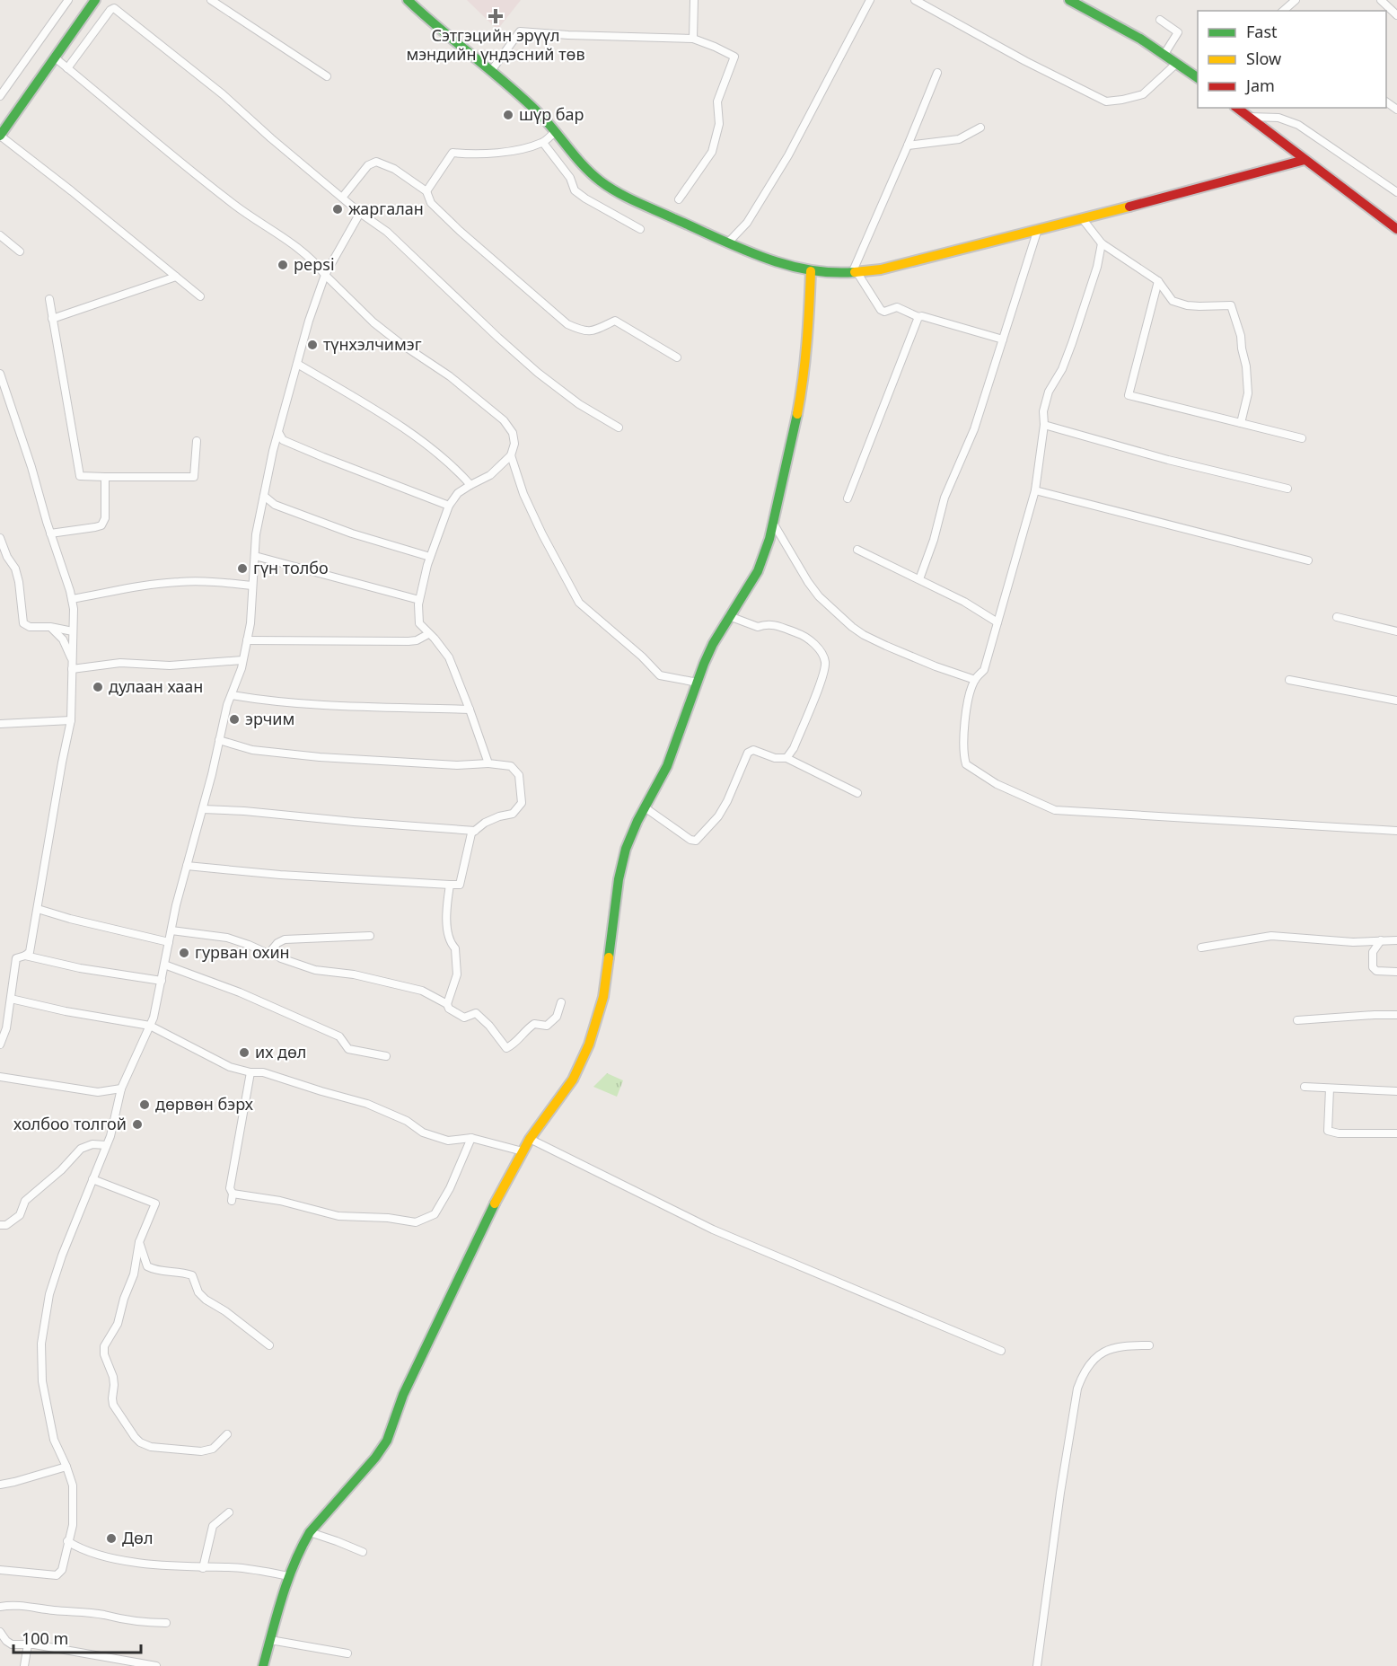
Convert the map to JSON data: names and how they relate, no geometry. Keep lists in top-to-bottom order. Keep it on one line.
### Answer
{"places":{"health":["Сэтгэцийн эрүүл мэндийн үндэсний төв"],"other":["шүр бар","жаргалан","pepsi","түнхэлчимэг","гүн толбо","дулаан хаан","эрчим","гурван охин","их дөл","дөрвөн бэрх","холбоо толгой","Дөл"]},"legend":["Fast","Slow","Jam"],"scale_bar":"100 m"}
